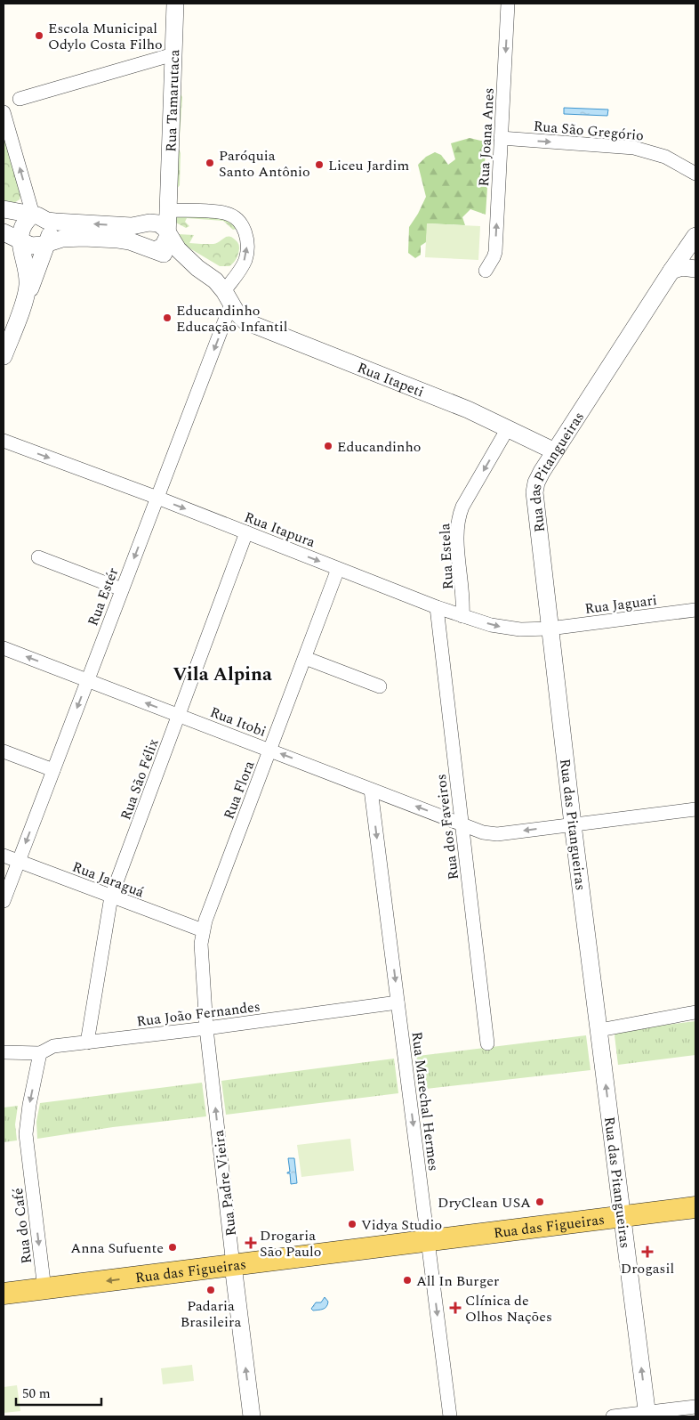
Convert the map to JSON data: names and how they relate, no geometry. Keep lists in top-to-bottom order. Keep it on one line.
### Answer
{"streets":{"main road":["Rua das Figueiras"],"street":["Rua Tamarutaca","Rua São Gregório","Rua Joana Anes","Rua Itapeti","Rua das Pitangueiras","Rua Itapura","Rua Estela","Rua Estér","Rua Jaguari","Rua Itobi","Rua São Félix","Rua Flora","Rua dos Faveiros","Rua Jaraguá","Rua João Fernandes","Rua Marechal Hermes","Rua Padre Vieira","Rua do Café"]},"crossings":[["Rua Tamarutaca","Rua Estér"],["Rua São Gregório","Rua Joana Anes"],["Rua Itapeti","Rua das Pitangueiras"],["Rua Itapeti","Rua Estela"],["Rua Itapeti","Rua Estér"],["Rua das Pitangueiras","Rua Itapura"],["Rua das Pitangueiras","Rua Jaguari"],["Rua das Pitangueiras","Rua Itobi"],["Rua das Pitangueiras","Rua das Figueiras"],["Rua Itapura","Rua Estela"],["Rua Itapura","Rua Estér"],["Rua Itapura","Rua Jaguari"],["Rua Itapura","Rua São Félix"],["Rua Itapura","Rua Flora"],["Rua Itapura","Rua dos Faveiros"],["Rua Estér","Rua Itobi"],["Rua Estér","Rua Jaraguá"],["Rua Itobi","Rua São Félix"],["Rua Itobi","Rua Flora"],["Rua Itobi","Rua dos Faveiros"],["Rua Itobi","Rua Marechal Hermes"],["Rua São Félix","Rua Jaraguá"],["Rua São Félix","Rua João Fernandes"],["Rua Flora","Rua Jaraguá"],["Rua Flora","Rua João Fernandes"],["Rua Flora","Rua Padre Vieira"],["Rua João Fernandes","Rua Marechal Hermes"],["Rua João Fernandes","Rua Padre Vieira"],["Rua João Fernandes","Rua do Café"],["Rua Marechal Hermes","Rua das Figueiras"],["Rua Padre Vieira","Rua das Figueiras"],["Rua do Café","Rua das Figueiras"]],"one_way":["Rua São Gregório","Rua Itapura","Rua Estela","Rua Marechal Hermes","Rua Padre Vieira","Rua do Café"],"districts":["Vila Alpina"],"places":{"other":["Escola Municipal Odylo Costa Filho","Paróquia Santo Antônio","Liceu Jardim","Educandinho Educação Infantil","Educandinho","DryClean USA","Vidya Studio","Anna Sufuente","All In Burger","Padaria Brasileira"],"health":["Drogaria São Paulo","Drogasil","Clínica de Olhos Nações"]},"scale_bar":"50 m"}
